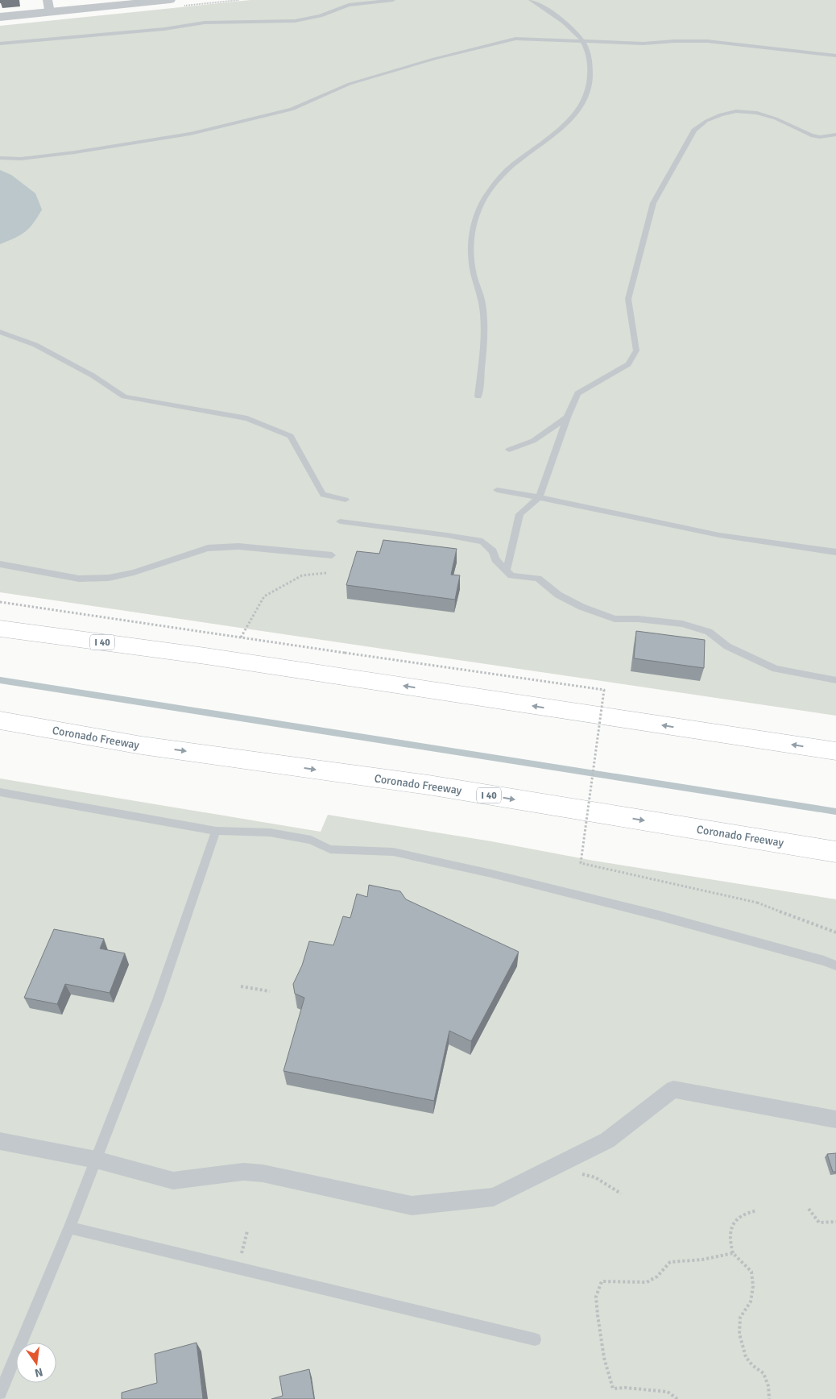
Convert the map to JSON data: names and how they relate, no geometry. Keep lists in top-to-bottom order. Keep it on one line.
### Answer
{"streets":{"highway":["I 40","Coronado Freeway"]},"north":"bottom"}
